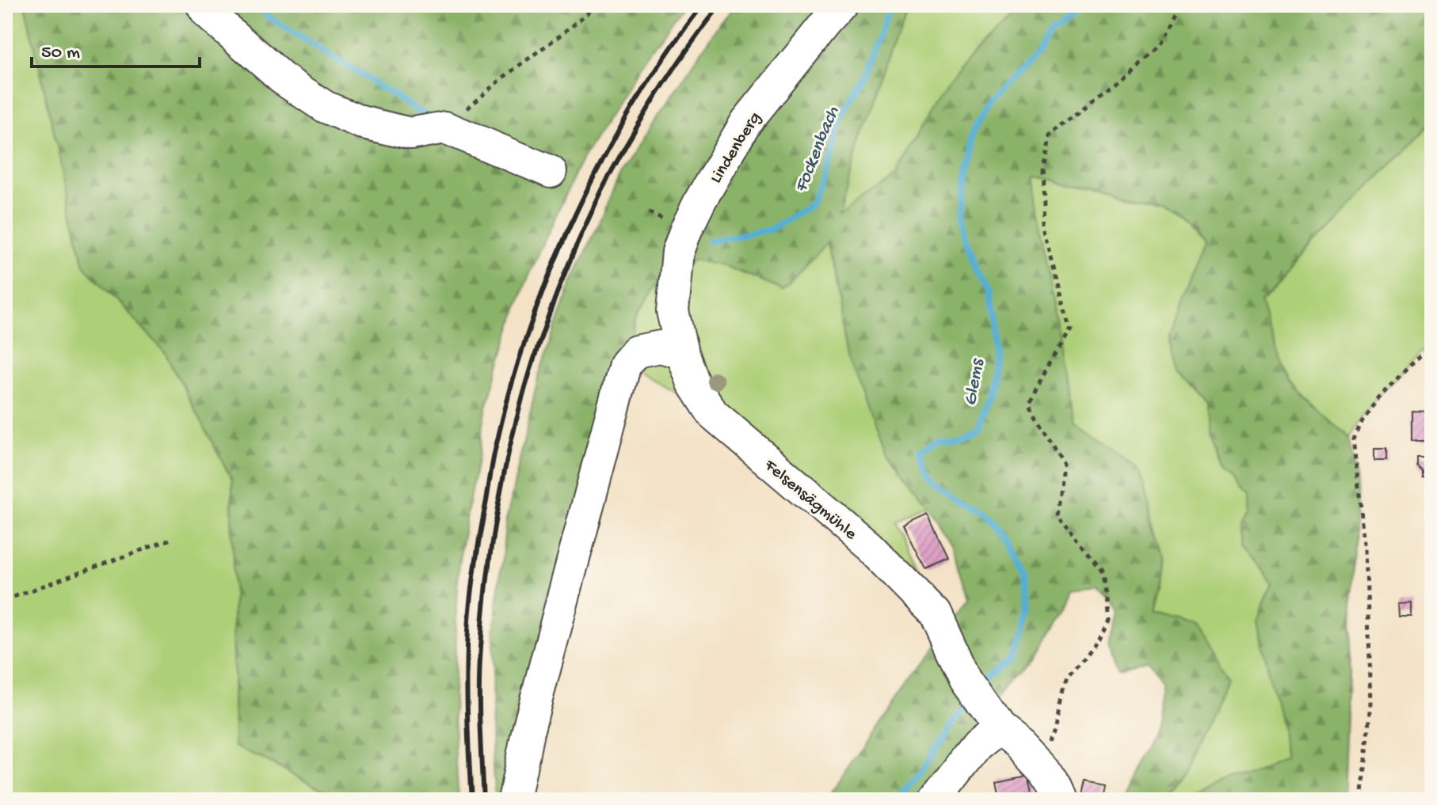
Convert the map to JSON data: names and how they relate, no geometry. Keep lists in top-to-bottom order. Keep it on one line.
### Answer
{"streets":{"lane":["Lindenberg","Felsensägmühle"]},"crossings":[["Lindenberg","Felsensägmühle"]],"water":["Fockenbach","Glems"],"scale_bar":"50 m"}
